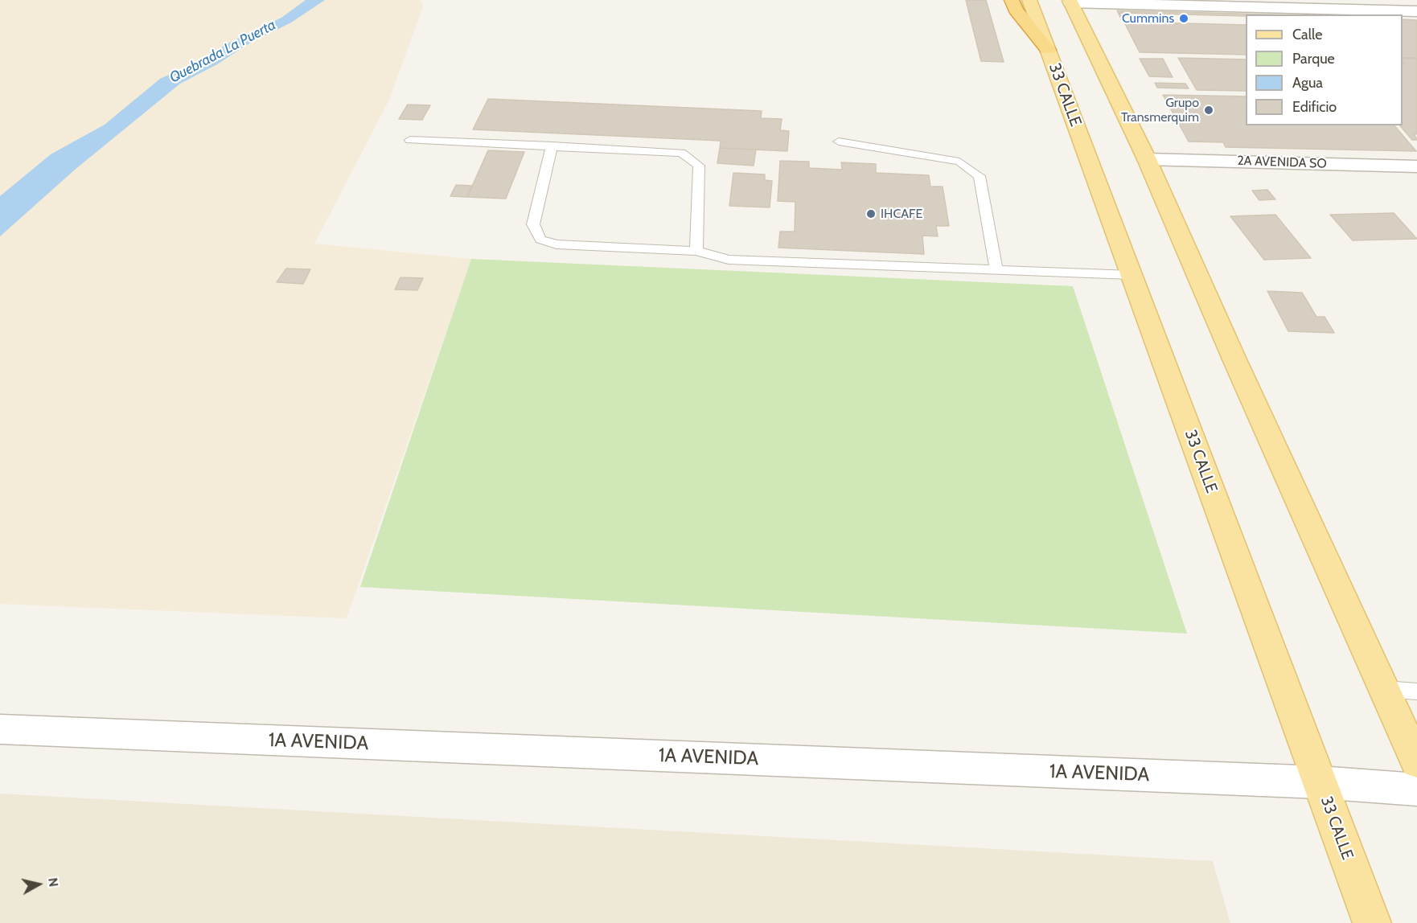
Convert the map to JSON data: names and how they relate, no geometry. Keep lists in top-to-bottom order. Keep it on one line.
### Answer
{"streets":{"main road":["33 CALLE"],"street":["2A AVENIDA SO","1A AVENIDA"]},"crossings":[["33 CALLE","1A AVENIDA"]],"water":["Quebrada La Puerta"],"places":["Cummins","Grupo Transmerquim","IHCAFE"],"legend":["Calle","Parque","Agua","Edificio"],"north":"right"}
